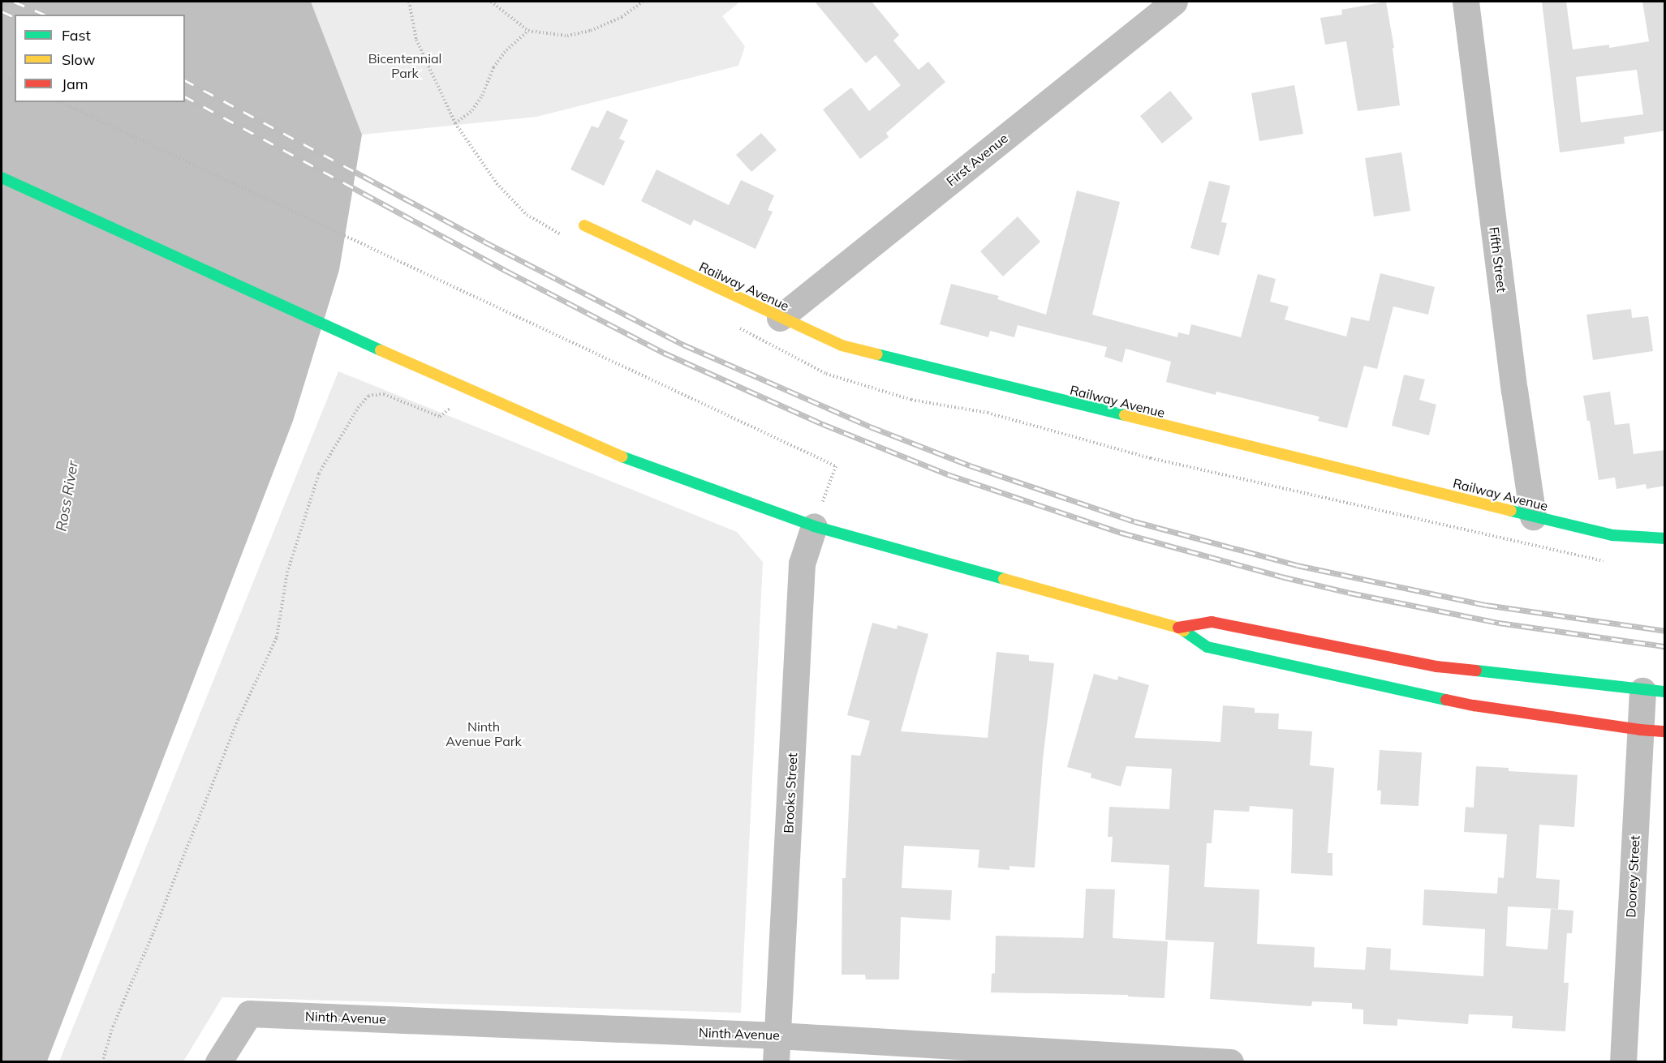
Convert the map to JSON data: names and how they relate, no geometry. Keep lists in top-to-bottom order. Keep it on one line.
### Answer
{"streets":{"main road":["Railway Avenue"],"street":["First Avenue","Fifth Street","Brooks Street","Doorey Street","Ninth Avenue"]},"crossings":[["First Avenue","Railway Avenue"],["Fifth Street","Railway Avenue"],["Brooks Street","Ninth Avenue"]],"water":["Ross River"],"parks":["Bicentennial Park","Ninth Avenue Park"],"legend":["Fast","Slow","Jam"]}
